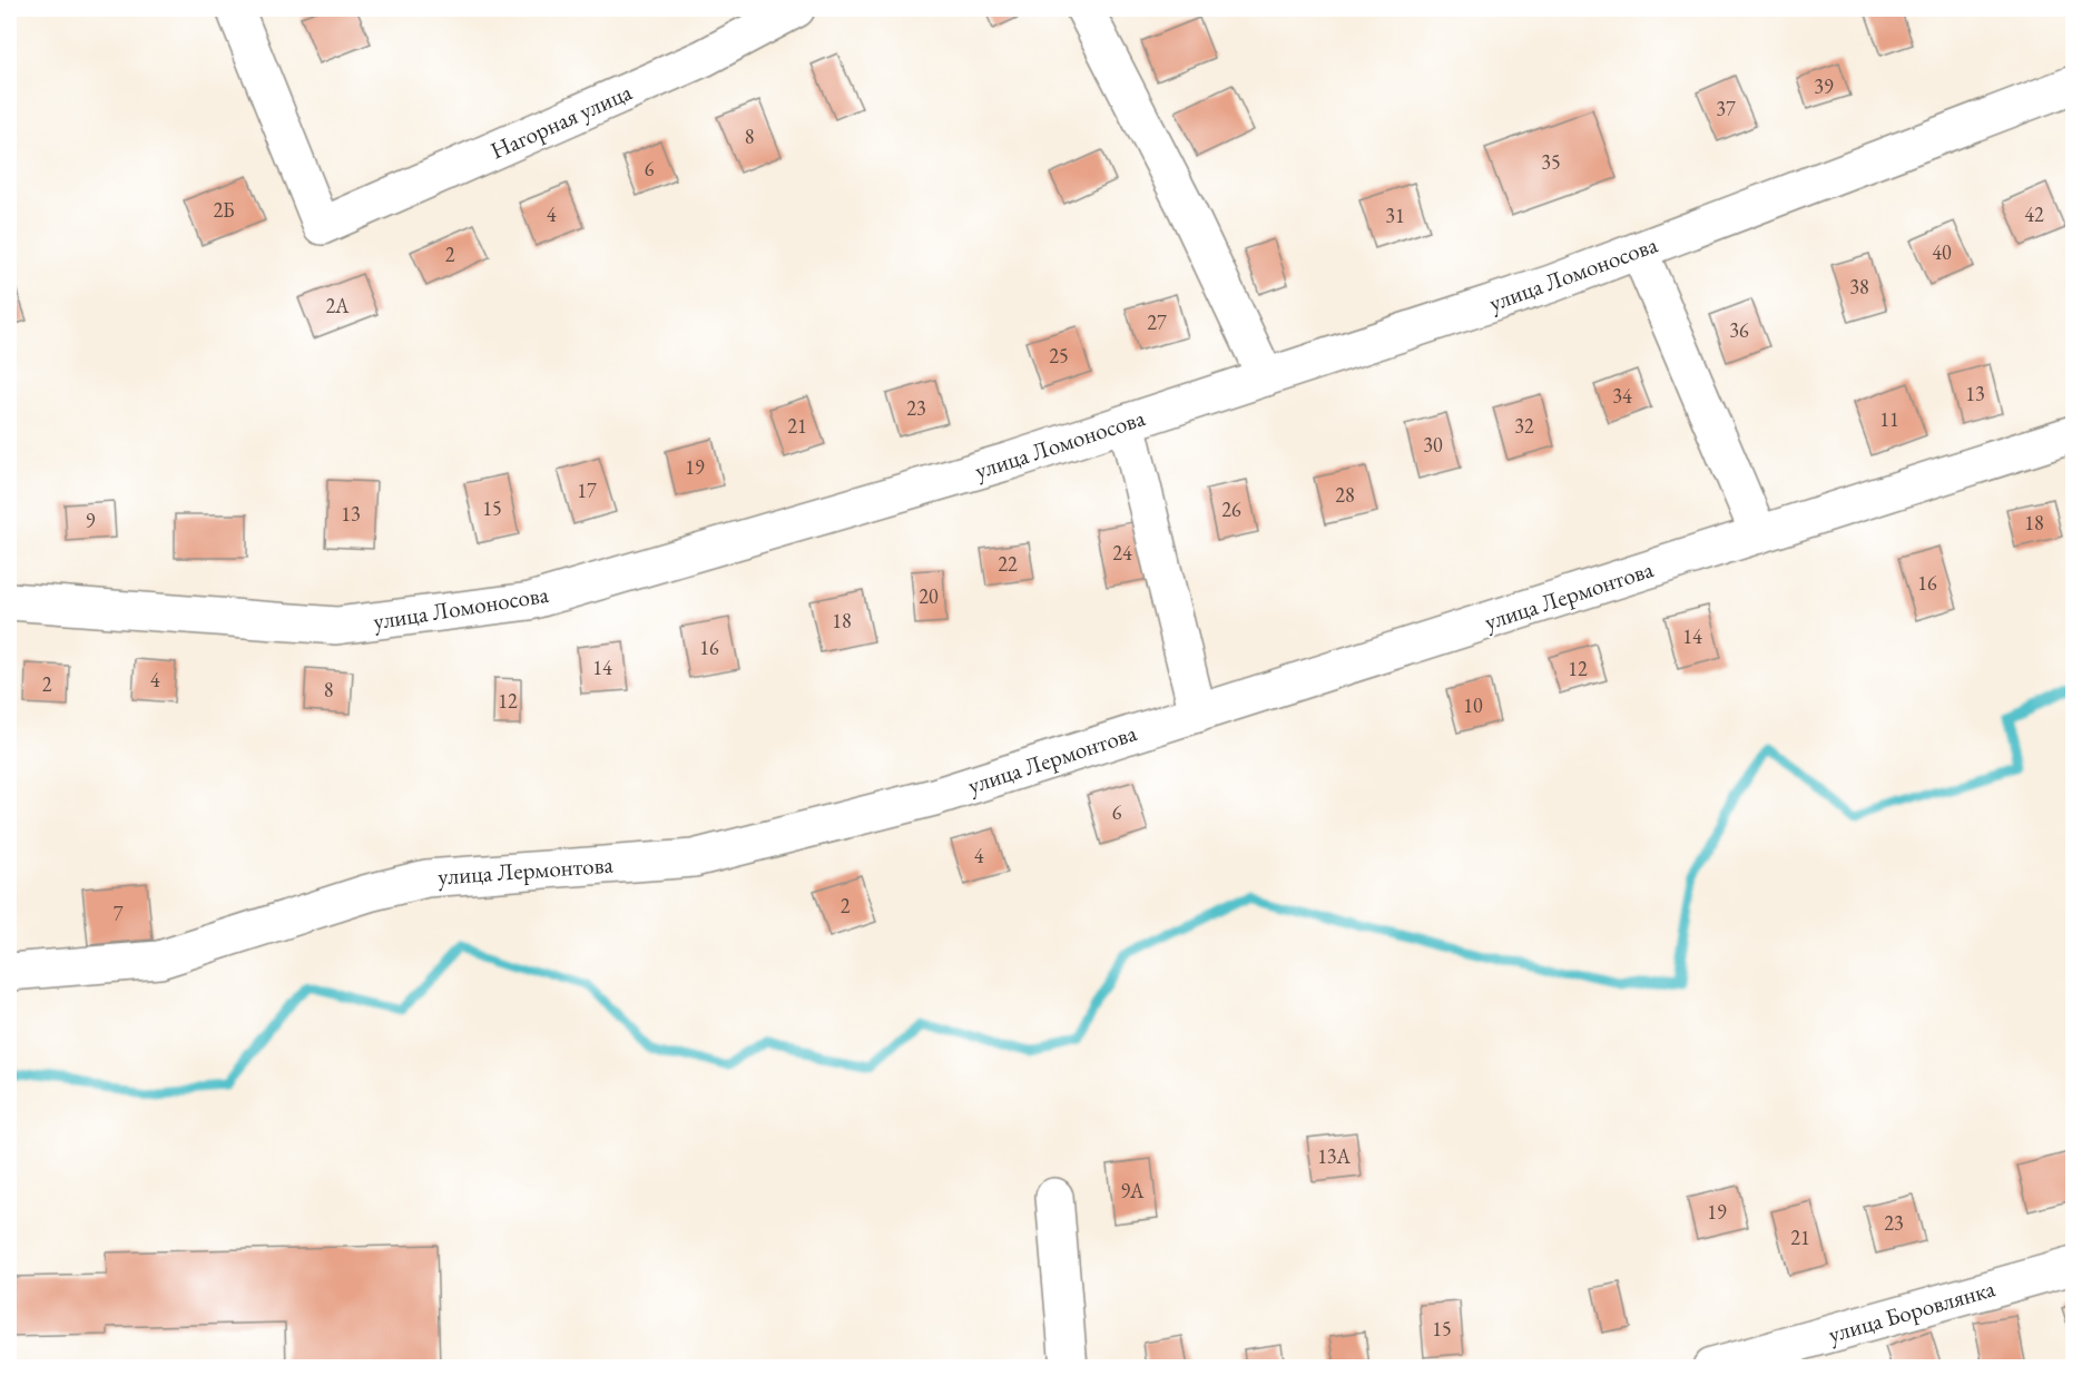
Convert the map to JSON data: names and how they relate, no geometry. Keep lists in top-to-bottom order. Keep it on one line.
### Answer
{"streets":{"street":["Нагорная улица","улица Ломоносова","улица Лермонтова","улица Боровлянка"]},"house_numbers":["39","37","8","35","6","2Б","4","42","31","40","2","38","2А","27","36","25","13","34","23","11","21","32","30","19","17","28","15","26","13","9","18","24","22","16","20","18","14","16","14","12","4","2","8","12","10","6","4","2","7","13А","9А","19","23","21","15"]}
